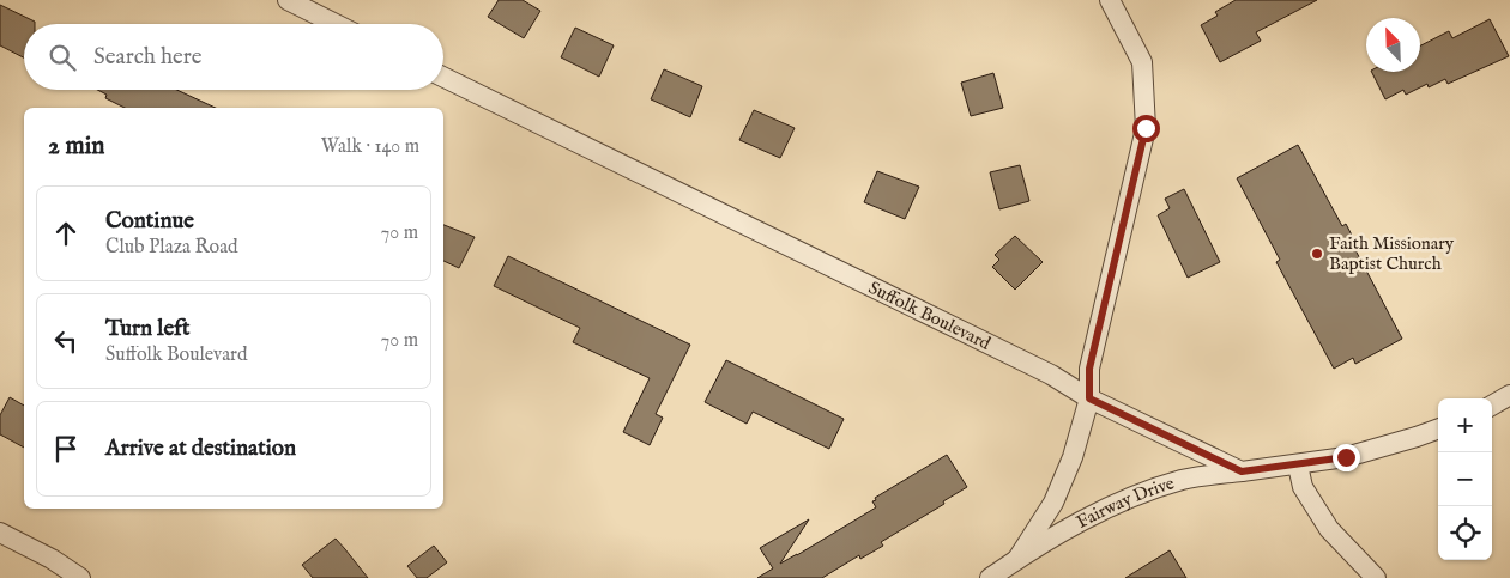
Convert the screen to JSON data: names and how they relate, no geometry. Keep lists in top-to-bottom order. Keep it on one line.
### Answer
{"streets":{"street":["Suffolk Boulevard","Fairway Drive"]},"crossings":[["Suffolk Boulevard","Fairway Drive"]],"places":["Faith Missionary Baptist Church"],"north":"top left","page":{"search":"Search here","heading":["2 min","Walk · 140 m"],"list":[["Continue","Club Plaza Road","70 m"],["Turn left","Suffolk Boulevard","70 m"],"Arrive at destination"],"map_buttons":["+","−"]}}
